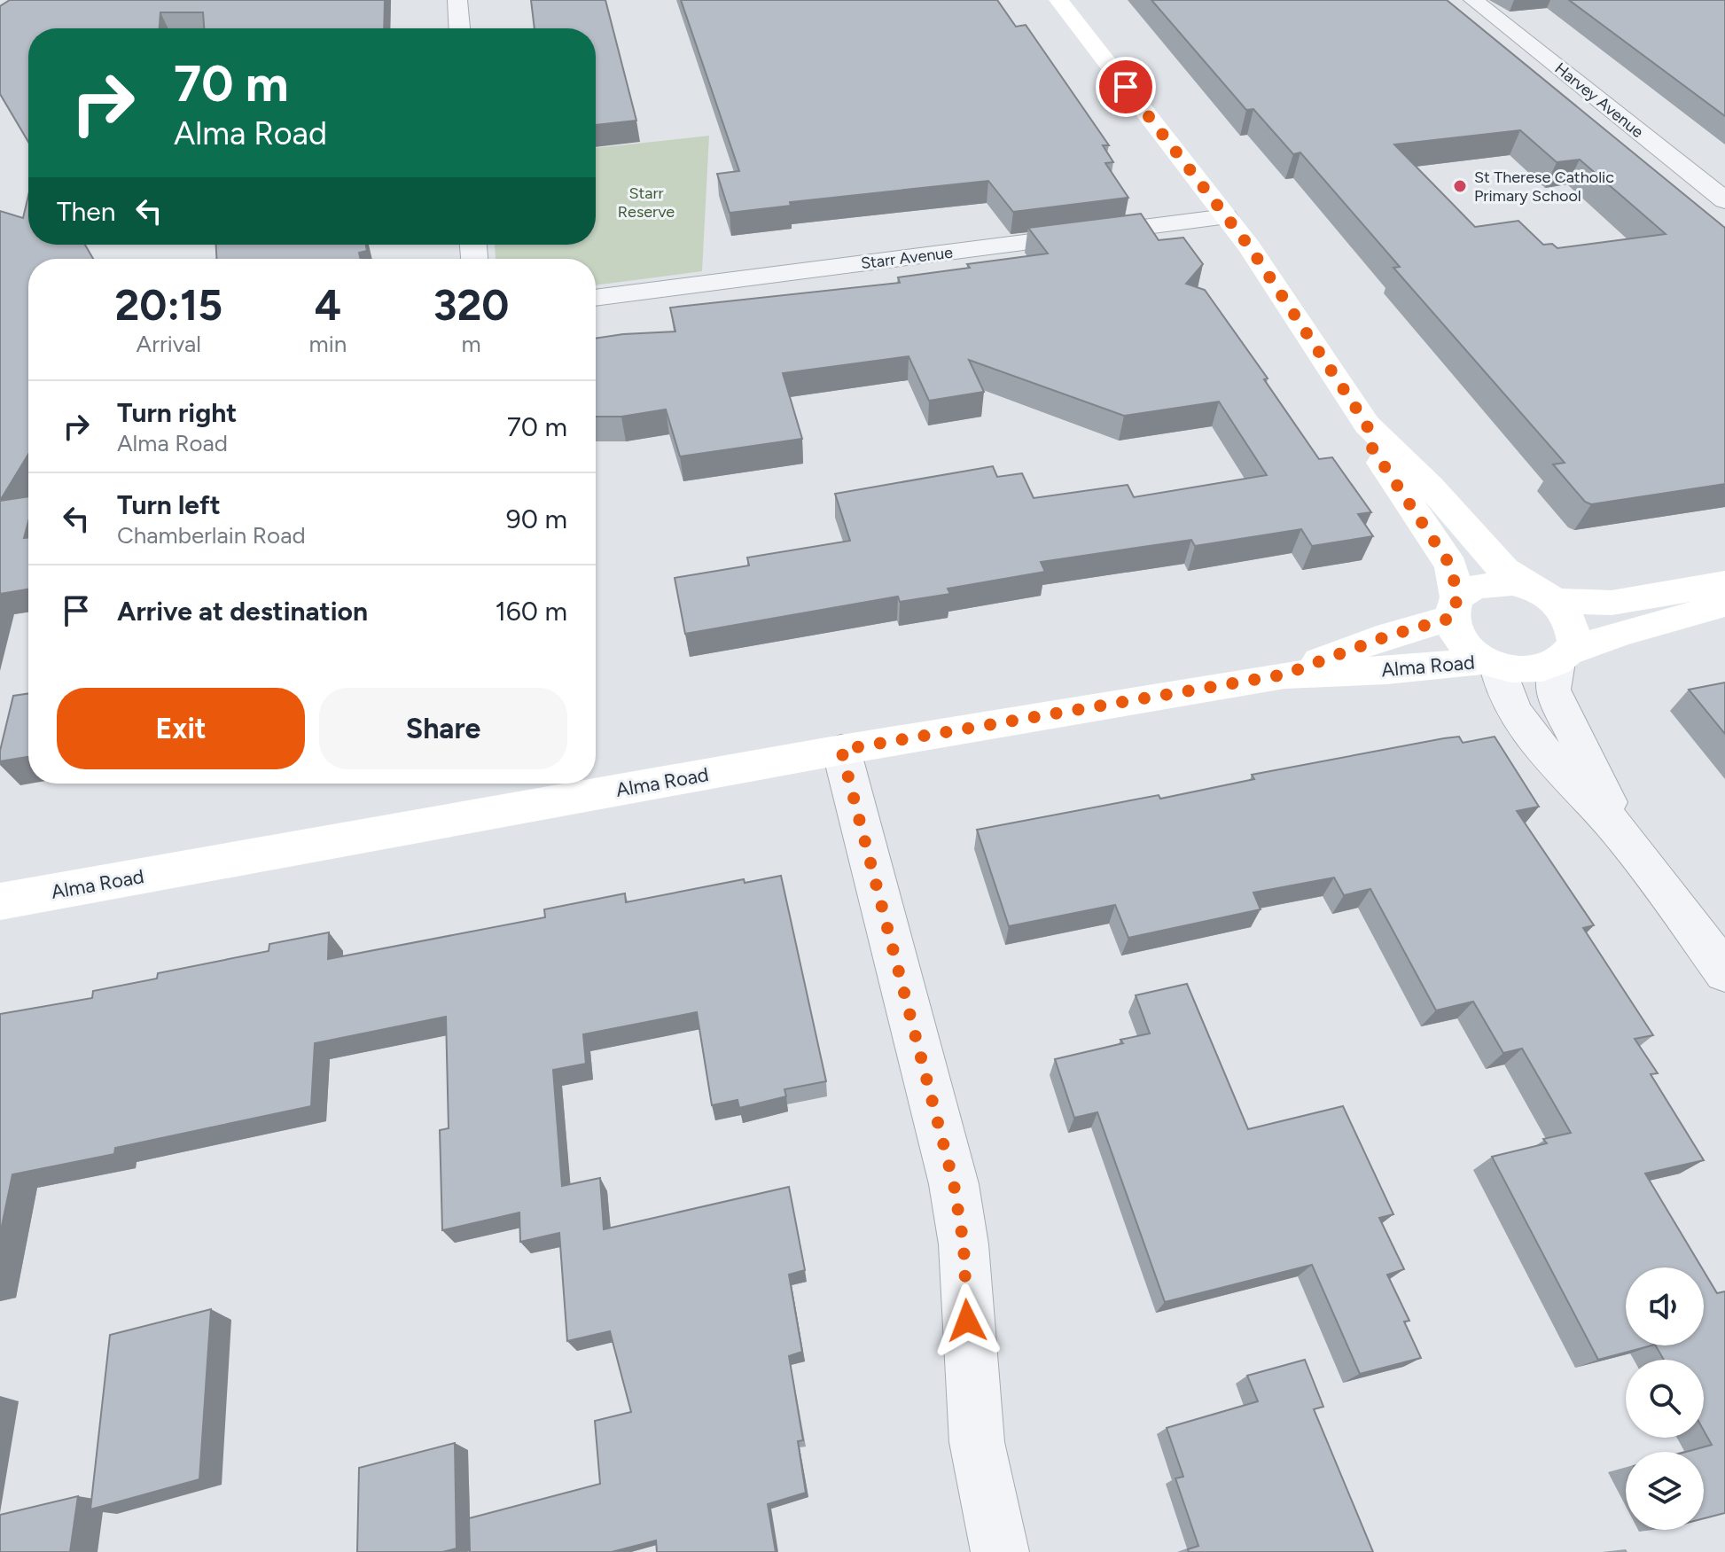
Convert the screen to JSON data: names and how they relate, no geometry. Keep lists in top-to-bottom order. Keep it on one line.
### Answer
{"streets":{"main road":["Alma Road"],"street":["Harvey Avenue","Starr Avenue"]},"parks":["Starr Reserve"],"places":["St Therese Catholic Primary School"],"page":{"turn":["70 m","Alma Road"],"then":"Then","eta":["20:15","Arrival","4","min","320","m"],"list":[{"name":"Turn right","note":"Alma Road","value":"70 m"},{"name":"Turn left","note":"Chamberlain Road","value":"90 m"},{"name":"Arrive at destination","value":"160 m"}],"buttons":["Exit","Share"]}}
